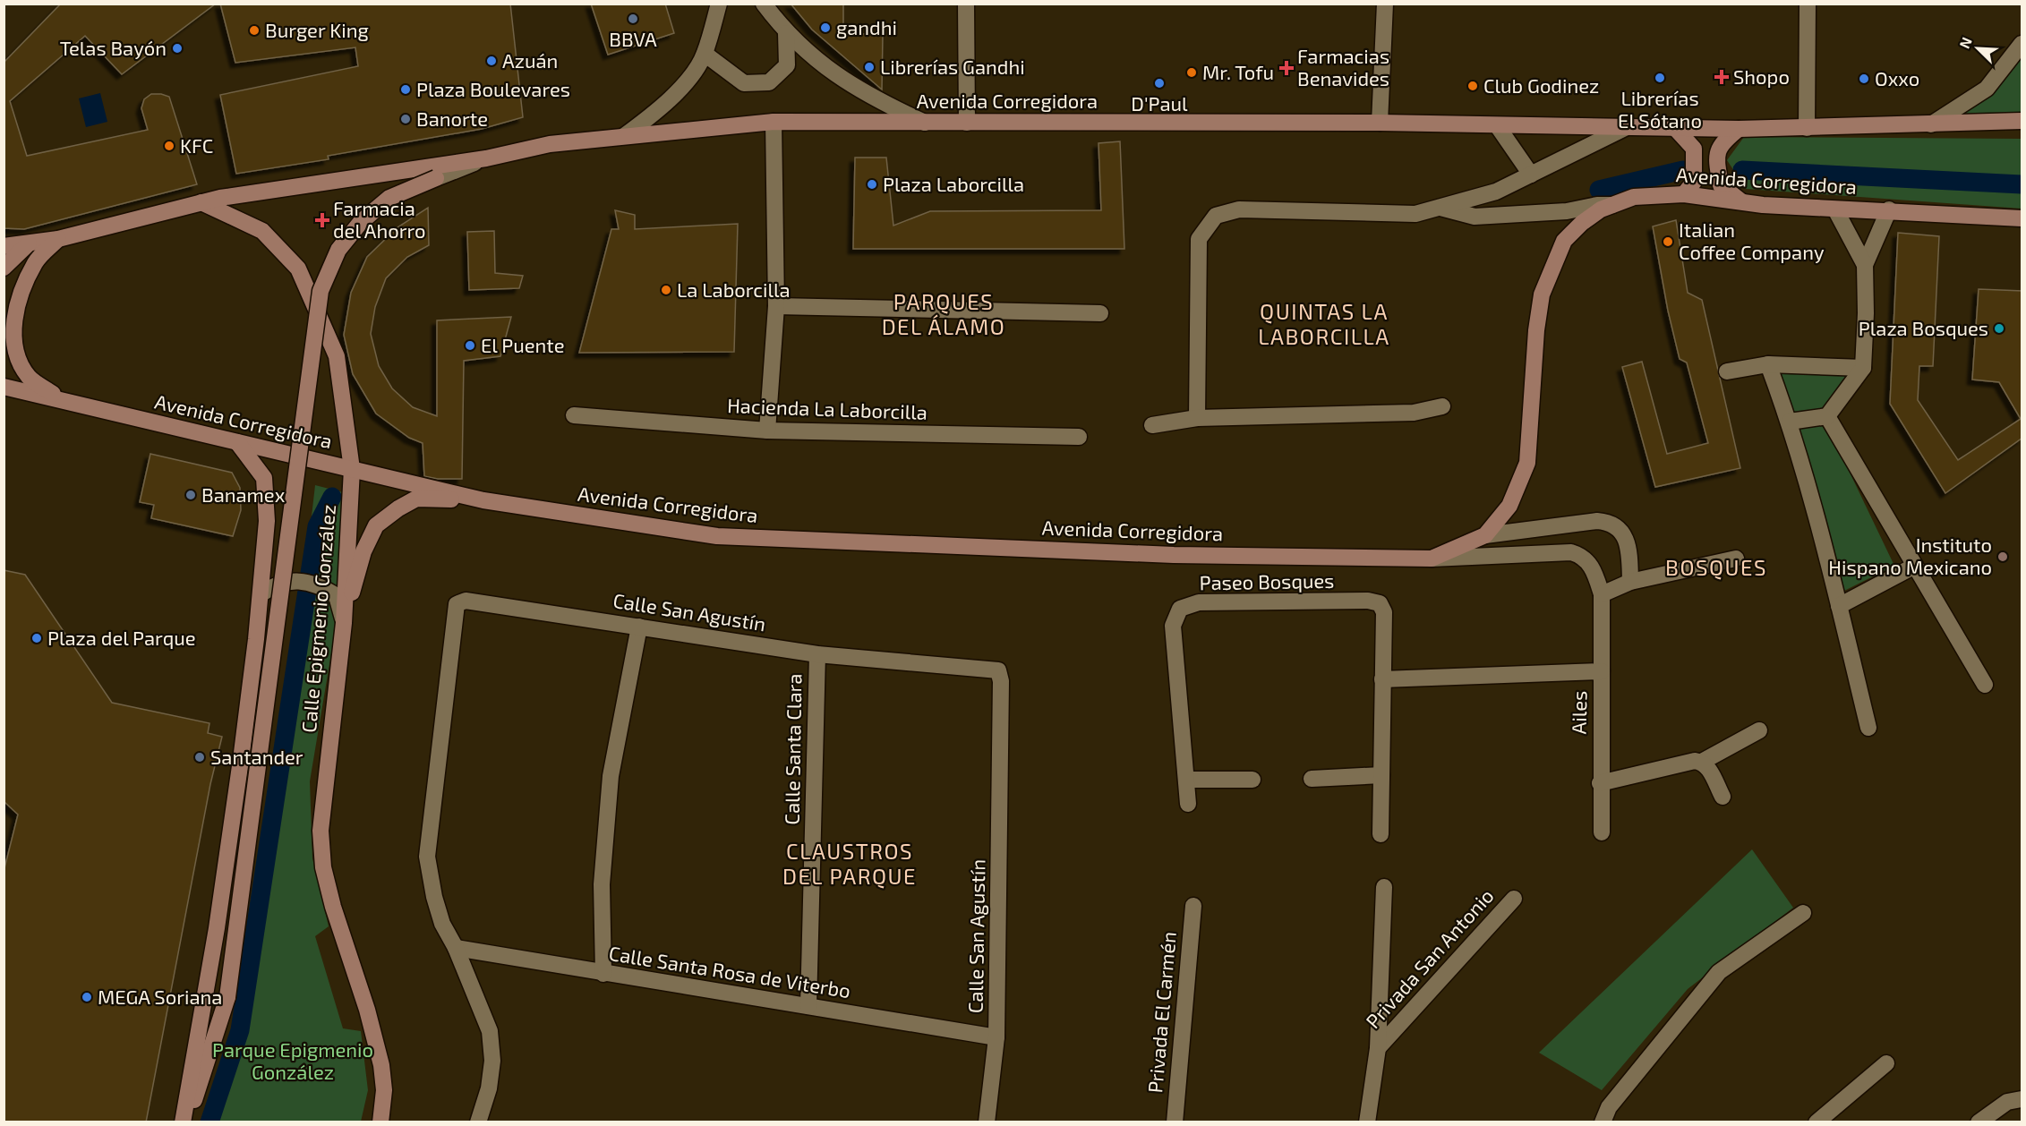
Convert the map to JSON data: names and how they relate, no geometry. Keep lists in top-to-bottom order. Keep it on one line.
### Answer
{"streets":{"main road":["Avenida Corregidora","Calle Epigmenio González"],"street":["Hacienda La Laborcilla","Paseo Bosques","Calle San Agustín","Ailes","Calle Santa Clara","Privada San Antonio","Calle Santa Rosa de Viterbo","Privada El Carmén"]},"crossings":[["Avenida Corregidora","Calle Epigmenio González"],["Avenida Corregidora","Ailes"],["Calle San Agustín","Calle Santa Clara"],["Calle San Agustín","Calle Santa Rosa de Viterbo"],["Calle Santa Clara","Calle Santa Rosa de Viterbo"]],"districts":["PARQUES DEL ÁLAMO","QUINTAS LA LABORCILLA","BOSQUES","CLAUSTROS DEL PARQUE"],"parks":["Parque Epigmenio González"],"places":{"other":["BBVA","gandhi","Burger King","Telas Bayón","Azuán","Librerías Gandhi","Mr. Tofu","Librerías El Sótano","Oxxo","D'Paul","Club Godinez","Plaza Boulevares","Banorte","KFC","Plaza Laborcilla","Italian Coffee Company","La Laborcilla","Plaza Bosques","El Puente","Banamex","Instituto Hispano Mexicano","Plaza del Parque","Santander","MEGA Soriana"],"health":["Farmacias Benavides","Shopo","Farmacia del Ahorro"]},"north":"top left"}
